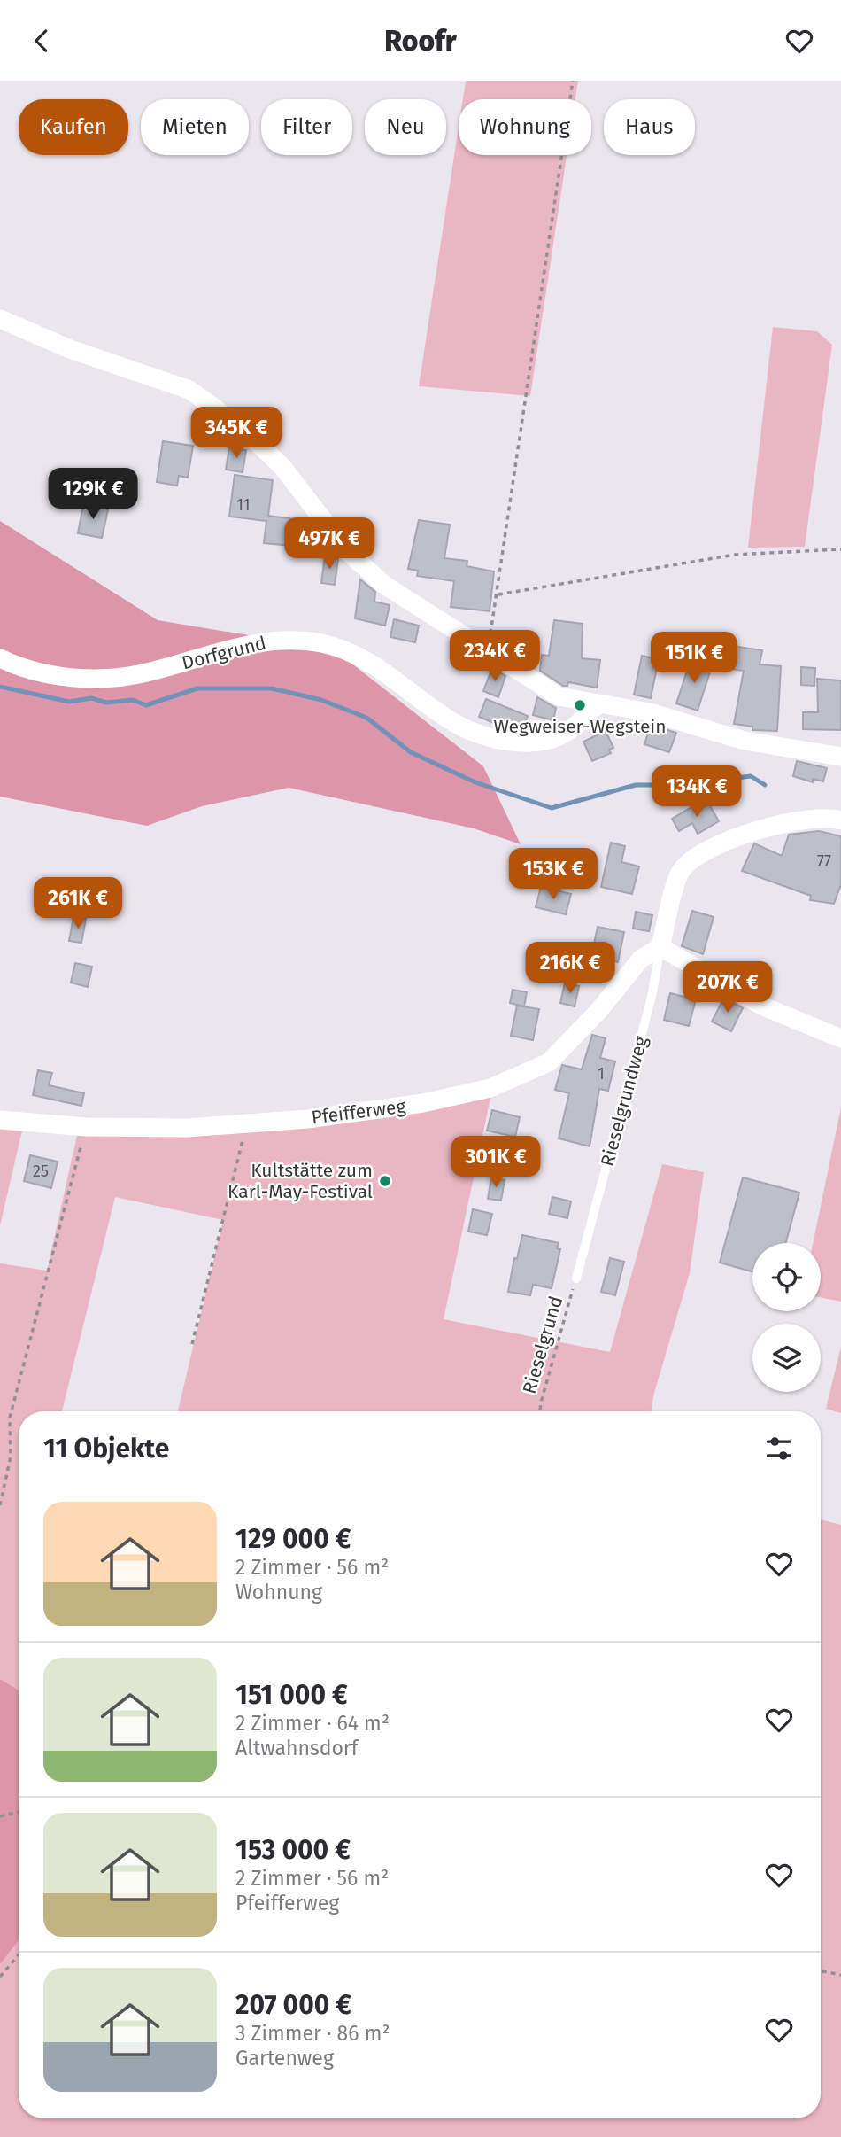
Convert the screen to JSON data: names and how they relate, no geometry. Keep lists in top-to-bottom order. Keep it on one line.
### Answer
{"streets":{"street":["Dorfgrund","Rieselgrundweg","Pfeifferweg"],"path":["Rieselgrund"]},"crossings":[["Rieselgrundweg","Pfeifferweg"],["Rieselgrundweg","Rieselgrund"]],"places":["Wegweiser-Wegstein","Kultstätte zum Karl-May-Festival"],"house_numbers":["11","77","1","25"],"page":{"header":"Roofr","chip":["Kaufen","Mieten","Filter","Neu","Wohnung","Haus"],"price":["345K €","129K €","497K €","234K €","151K €","134K €","153K €","261K €","216K €","207K €","301K €"],"heading":"11 Objekte","list":[{"name":"129 000 €","note":"2 Zimmer · 56 m² · Wohnung"},{"name":"151 000 €","note":"2 Zimmer · 64 m² · Altwahnsdorf"},{"name":"153 000 €","note":"2 Zimmer · 56 m² · Pfeifferweg"},{"name":"207 000 €","note":"3 Zimmer · 86 m² · Gartenweg"}]}}
